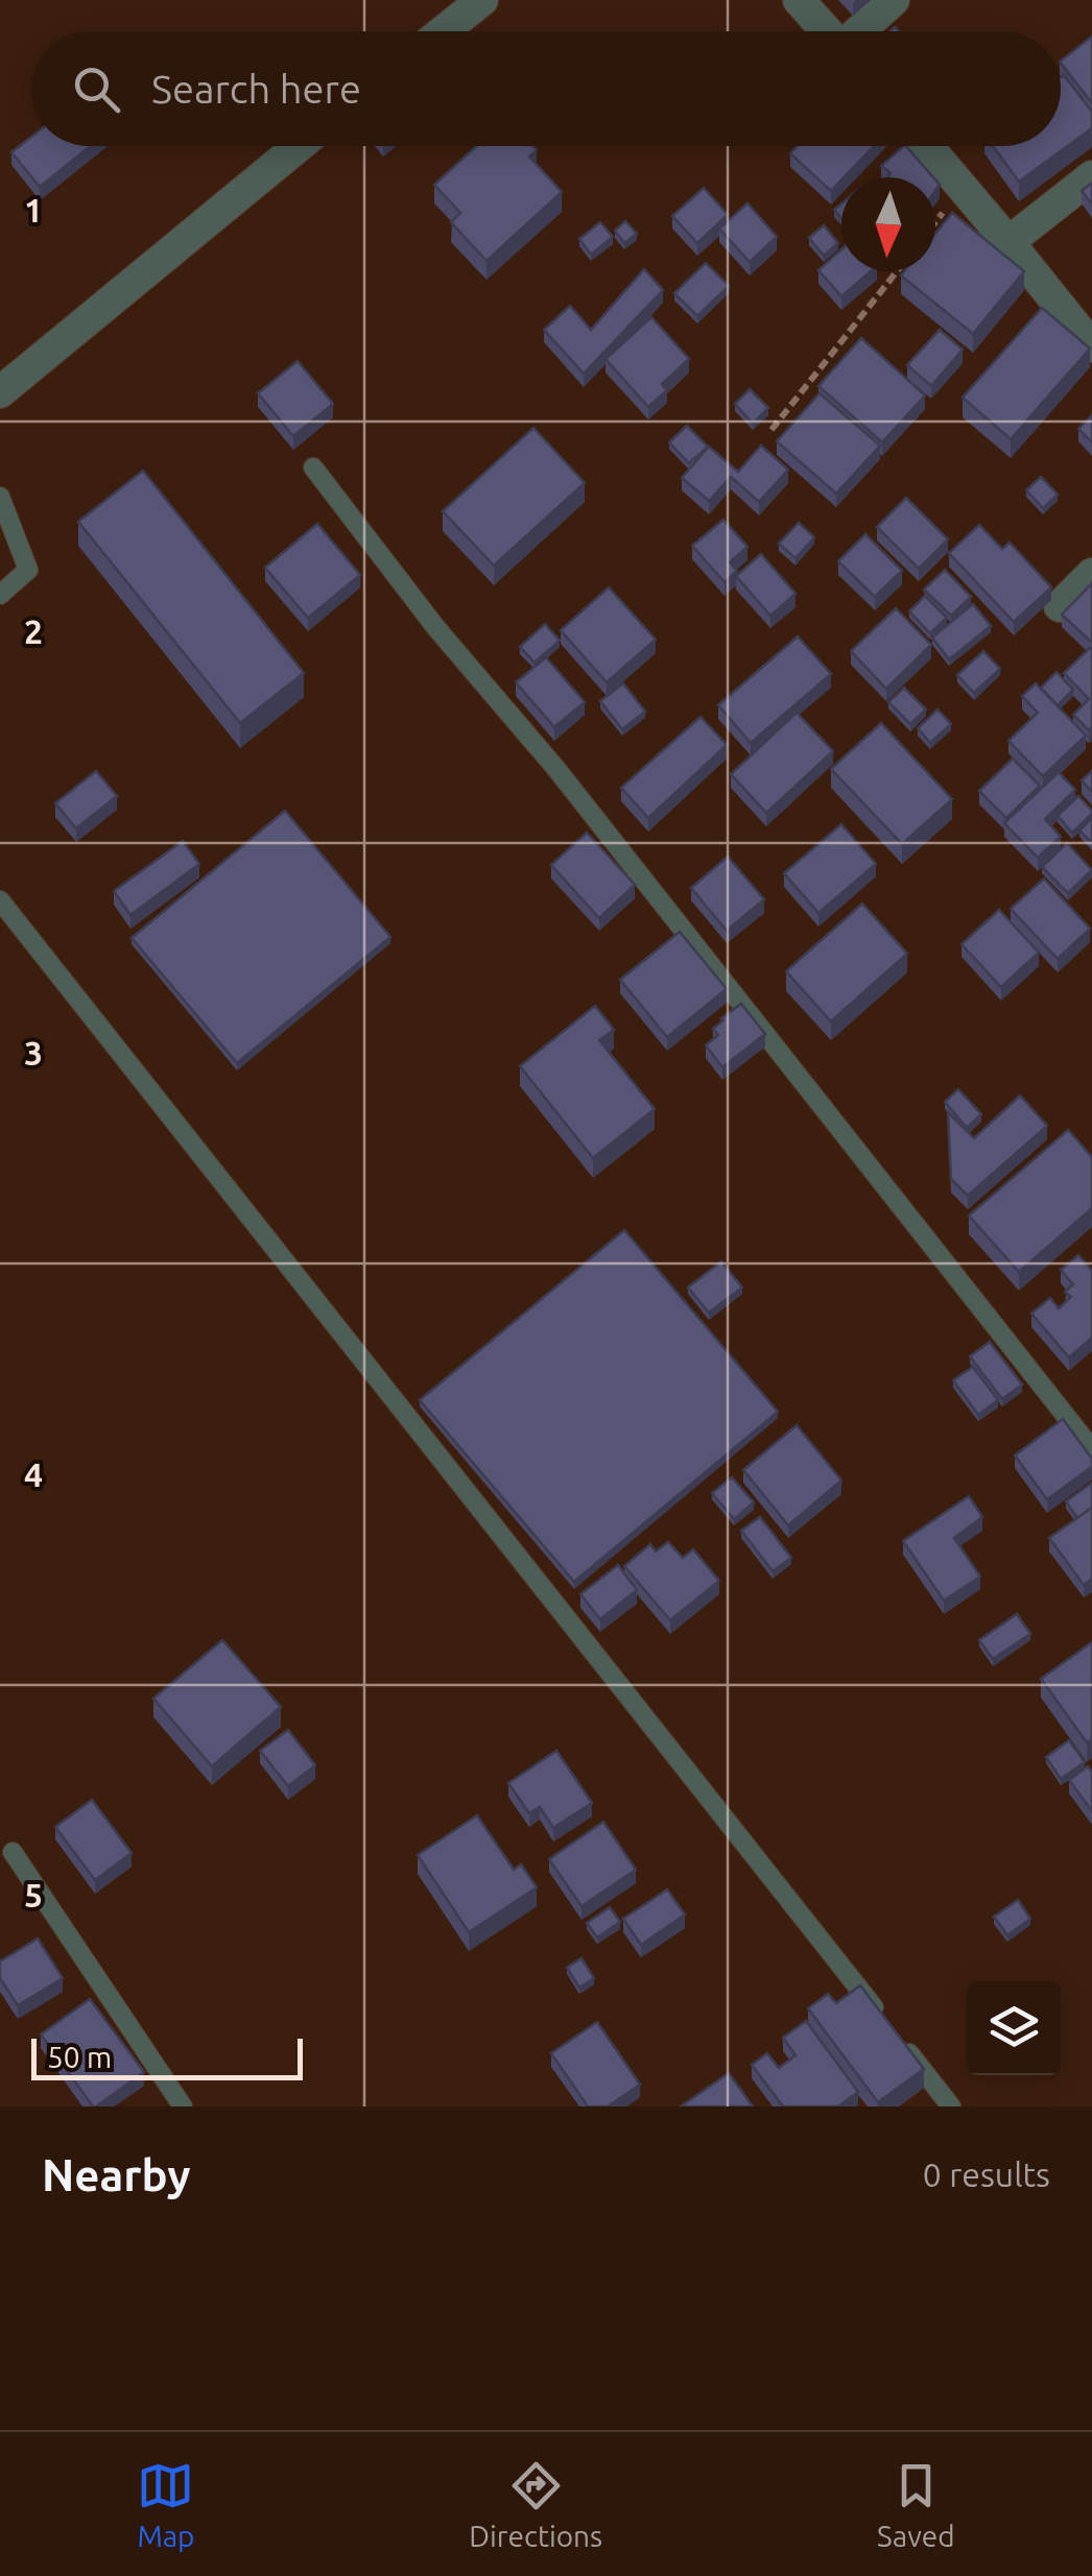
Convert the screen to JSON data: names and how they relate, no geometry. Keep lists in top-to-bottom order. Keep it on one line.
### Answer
{"scale_bar":"50 m","north":"bottom","page":{"search":"Search here","scale":"50 m","heading":["Nearby","0 results"],"nav":["Map","Directions","Saved"]},"grid":{"rows":["1","2","3","4","5"]}}
